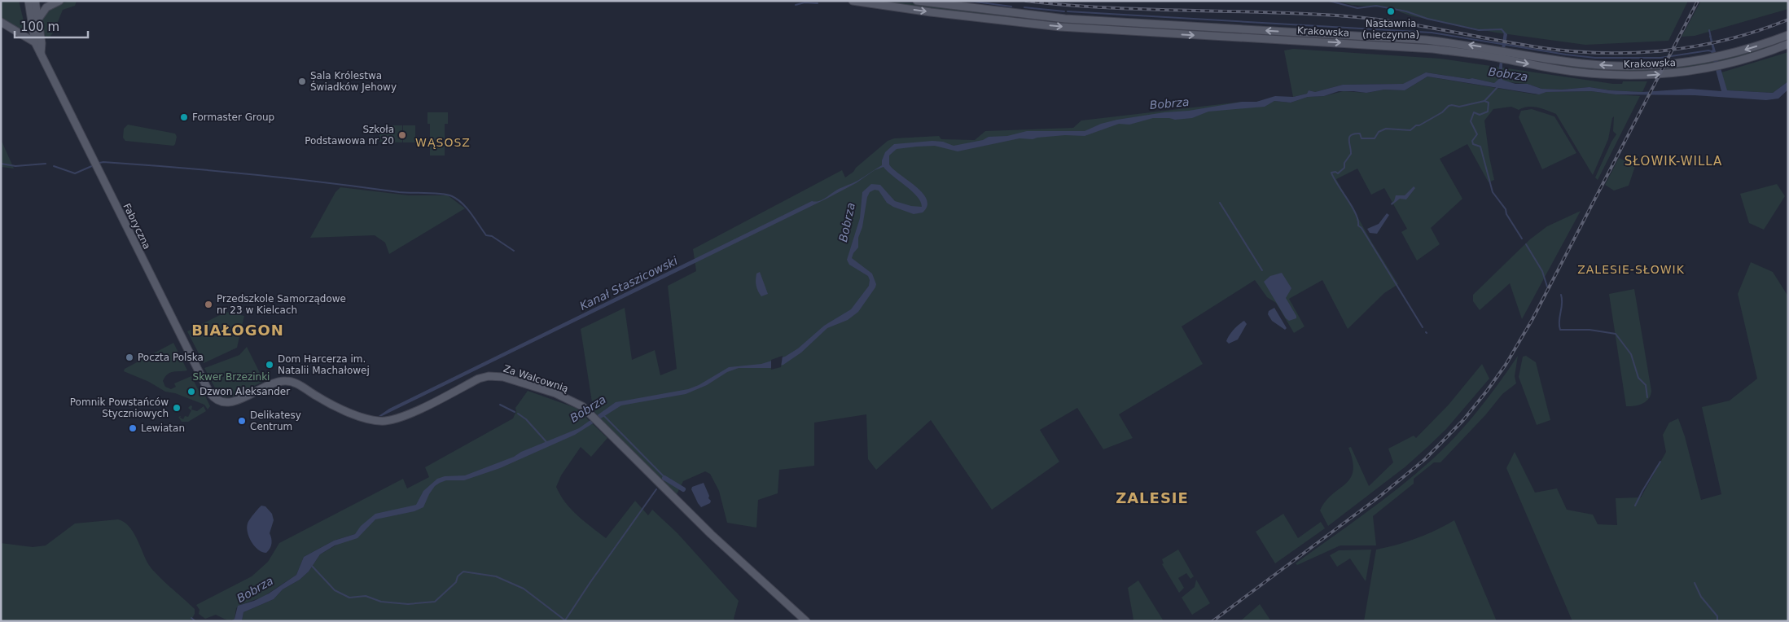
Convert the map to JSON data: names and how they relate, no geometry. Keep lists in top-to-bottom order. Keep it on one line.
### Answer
{"streets":{"main road":["Krakowska","Fabryczna","Za Walcownią"]},"crossings":[["Fabryczna","Za Walcownią"]],"districts":["WĄSOSZ","SŁOWIK-WILLA","ZALESIE-SŁOWIK","BIAŁOGON","ZALESIE"],"water":["Bobrza","Kanał Staszicowski"],"parks":["Skwer Brzezinki"],"places":["Nastawnia (nieczynna)","Sala Królestwa Świadków Jehowy","Formaster Group","Szkoła Podstawowa nr 20","Przedszkole Samorządowe nr 23 w Kielcach","Poczta Polska","Dom Harcerza im. Natalii Machałowej","Dzwon Aleksander","Pomnik Powstańców Styczniowych","Delikatesy Centrum","Lewiatan"],"scale_bar":"100 m"}
